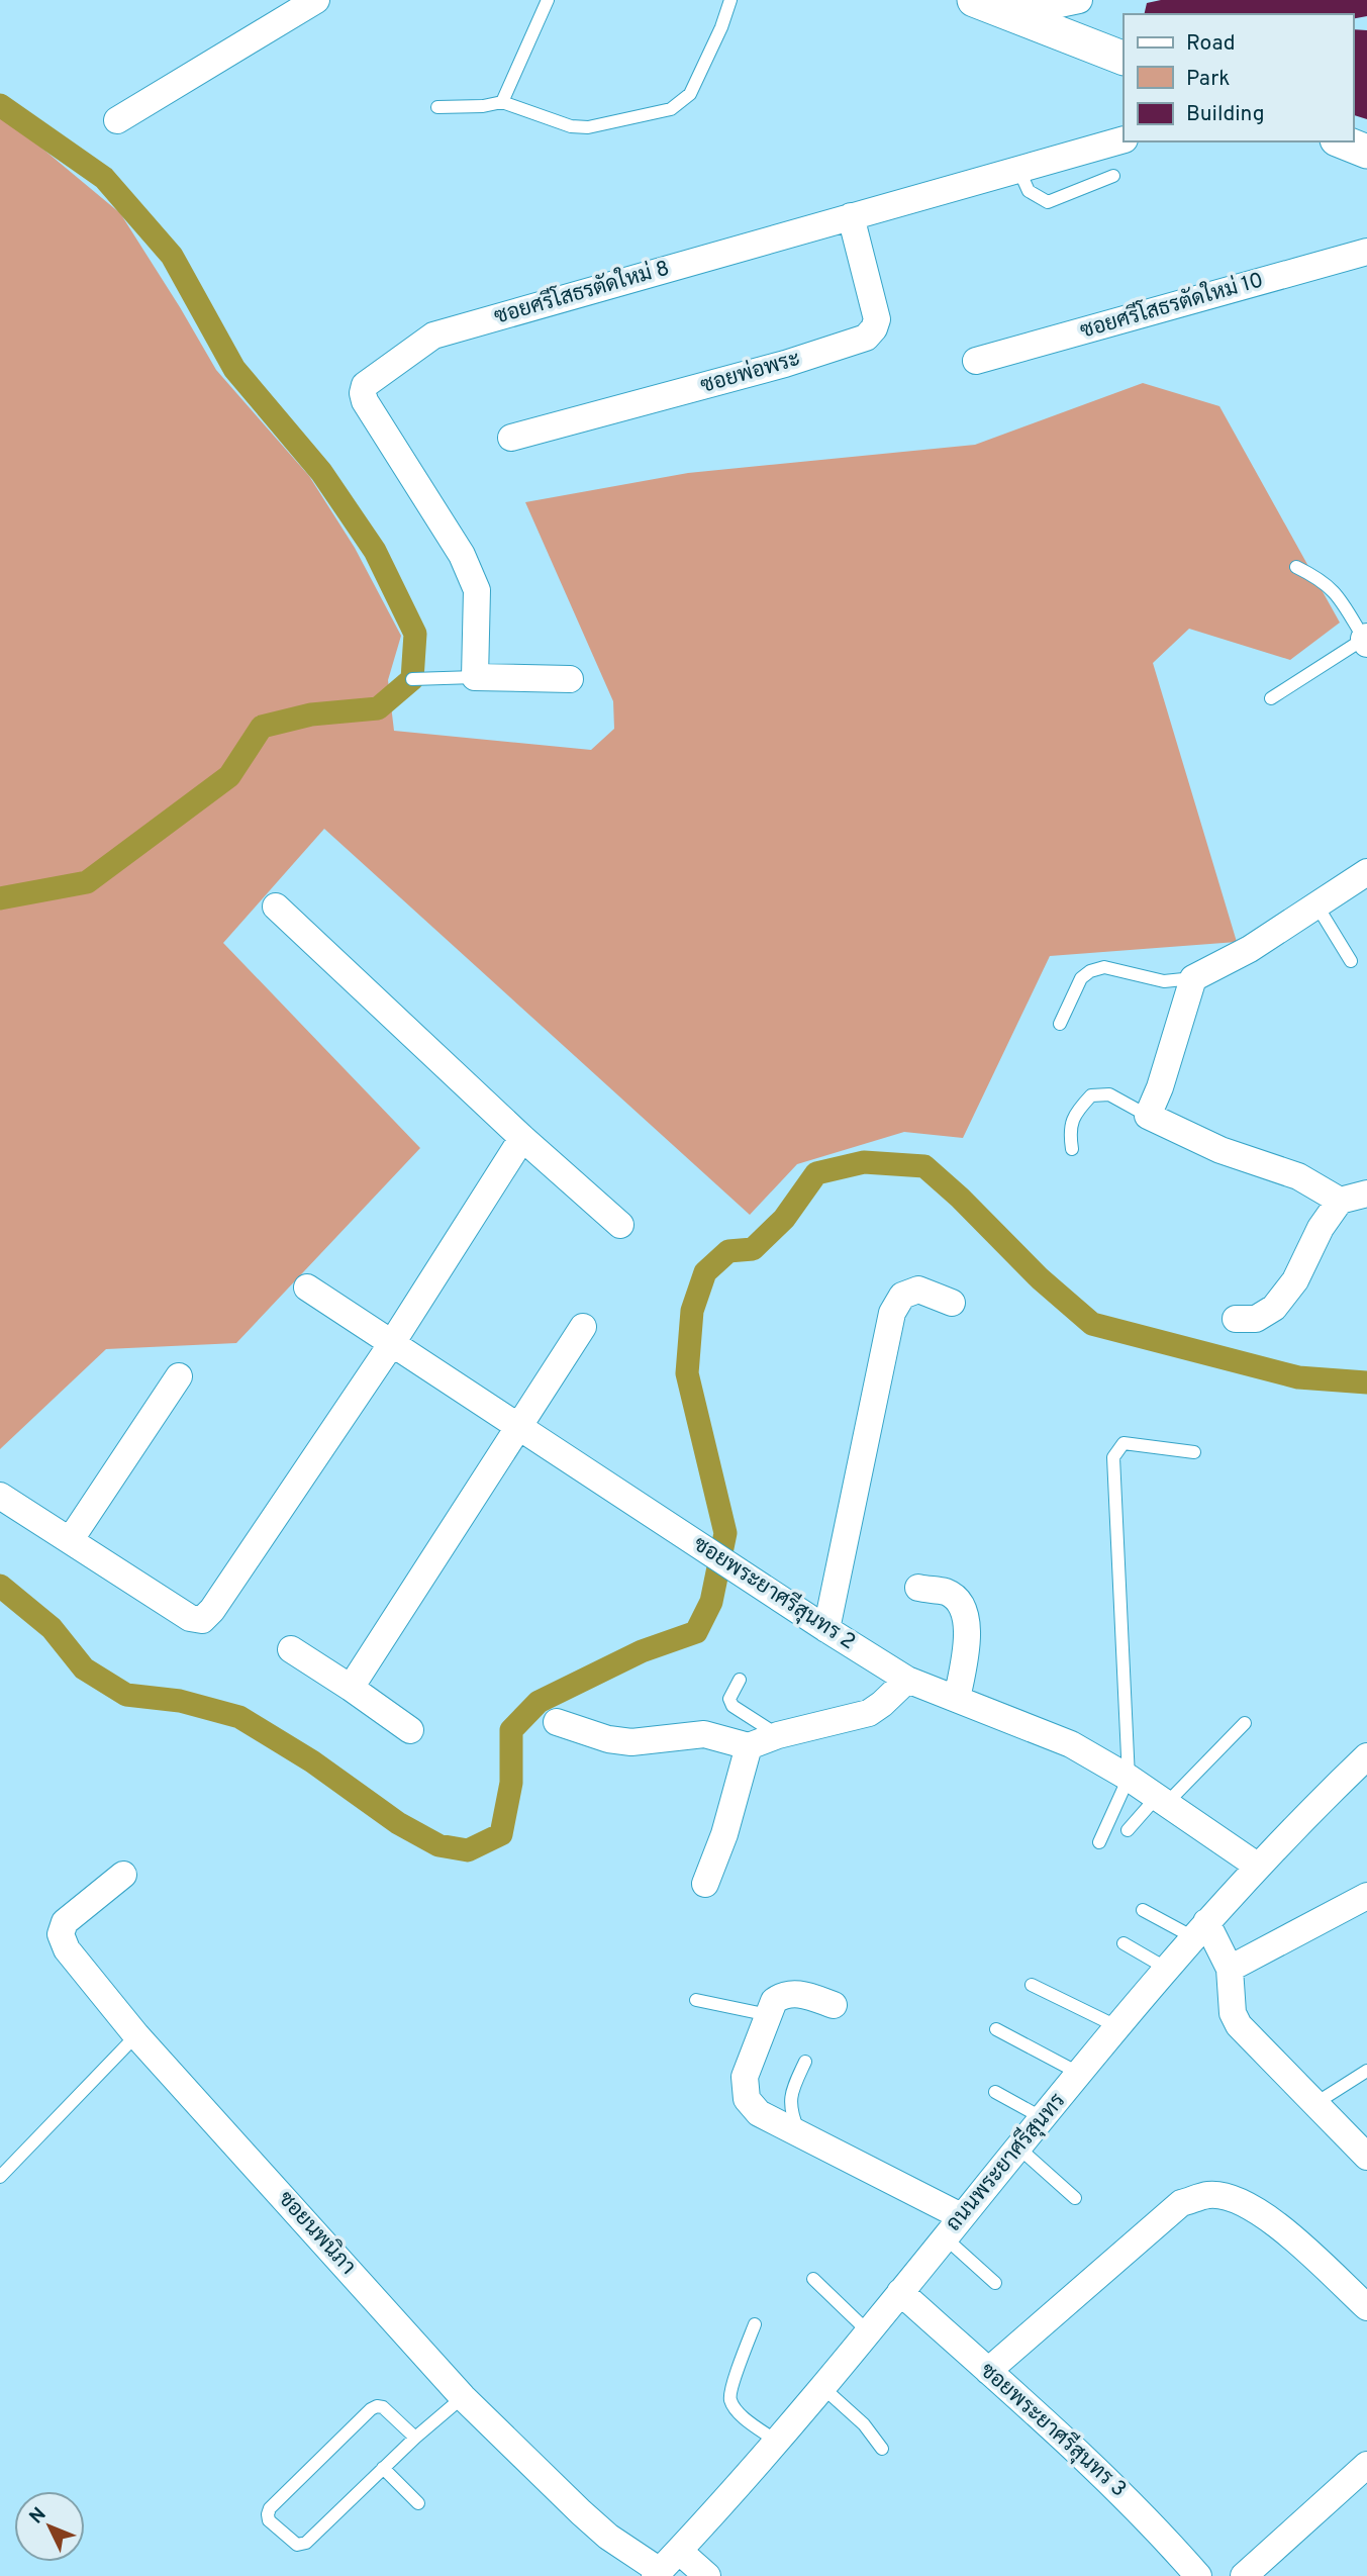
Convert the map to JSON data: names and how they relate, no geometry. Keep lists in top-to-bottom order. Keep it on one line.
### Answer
{"streets":{"street":["ซอยศรีโสธรตัดใหม่ 8","ซอยศรีโสธรตัดใหม่ 10","ซอยพ่อพระ","ซอยพระยาศรีสุนทร 2","ถนนพระยาศรีสุนทร","ซอยนพนิภา","ซอยพระยาศรีสุนทร 3"]},"crossings":[["ซอยศรีโสธรตัดใหม่ 8","ซอยพ่อพระ"],["ซอยพระยาศรีสุนทร 2","ถนนพระยาศรีสุนทร"],["ถนนพระยาศรีสุนทร","ซอยนพนิภา"],["ถนนพระยาศรีสุนทร","ซอยพระยาศรีสุนทร 3"]],"legend":["Road","Park","Building"],"north":"top left"}
